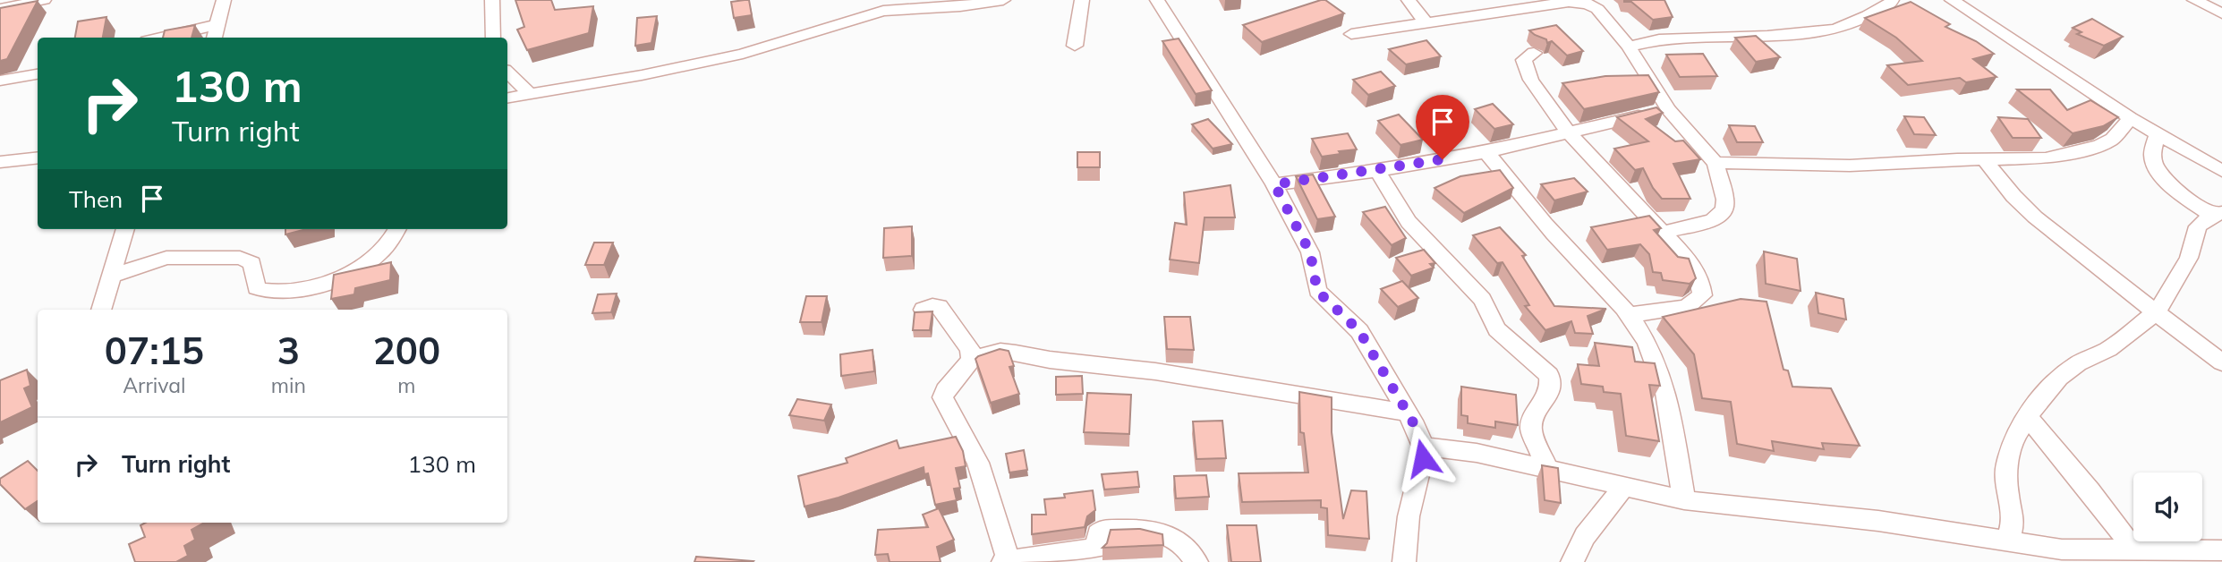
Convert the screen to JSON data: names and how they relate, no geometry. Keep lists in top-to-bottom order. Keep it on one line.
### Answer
{"page":{"turn":["130 m","Turn right"],"then":"Then","eta":["07:15","Arrival","3","min","200","m"],"list":[{"name":"Turn right","value":"130 m"}]}}
